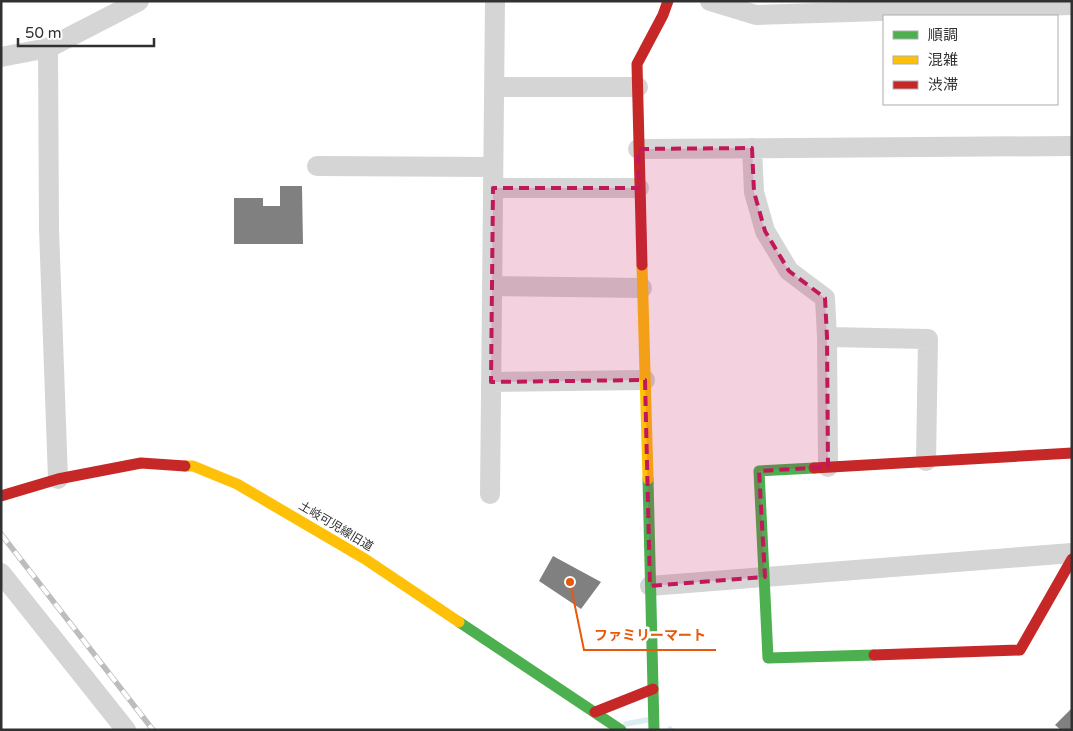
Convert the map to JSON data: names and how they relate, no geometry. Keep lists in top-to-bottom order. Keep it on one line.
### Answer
{"streets":{"street":["土岐可児線旧道"]},"places":["ファミリーマート"],"legend":["順調","混雑","渋滞"],"scale_bar":"50 m"}
